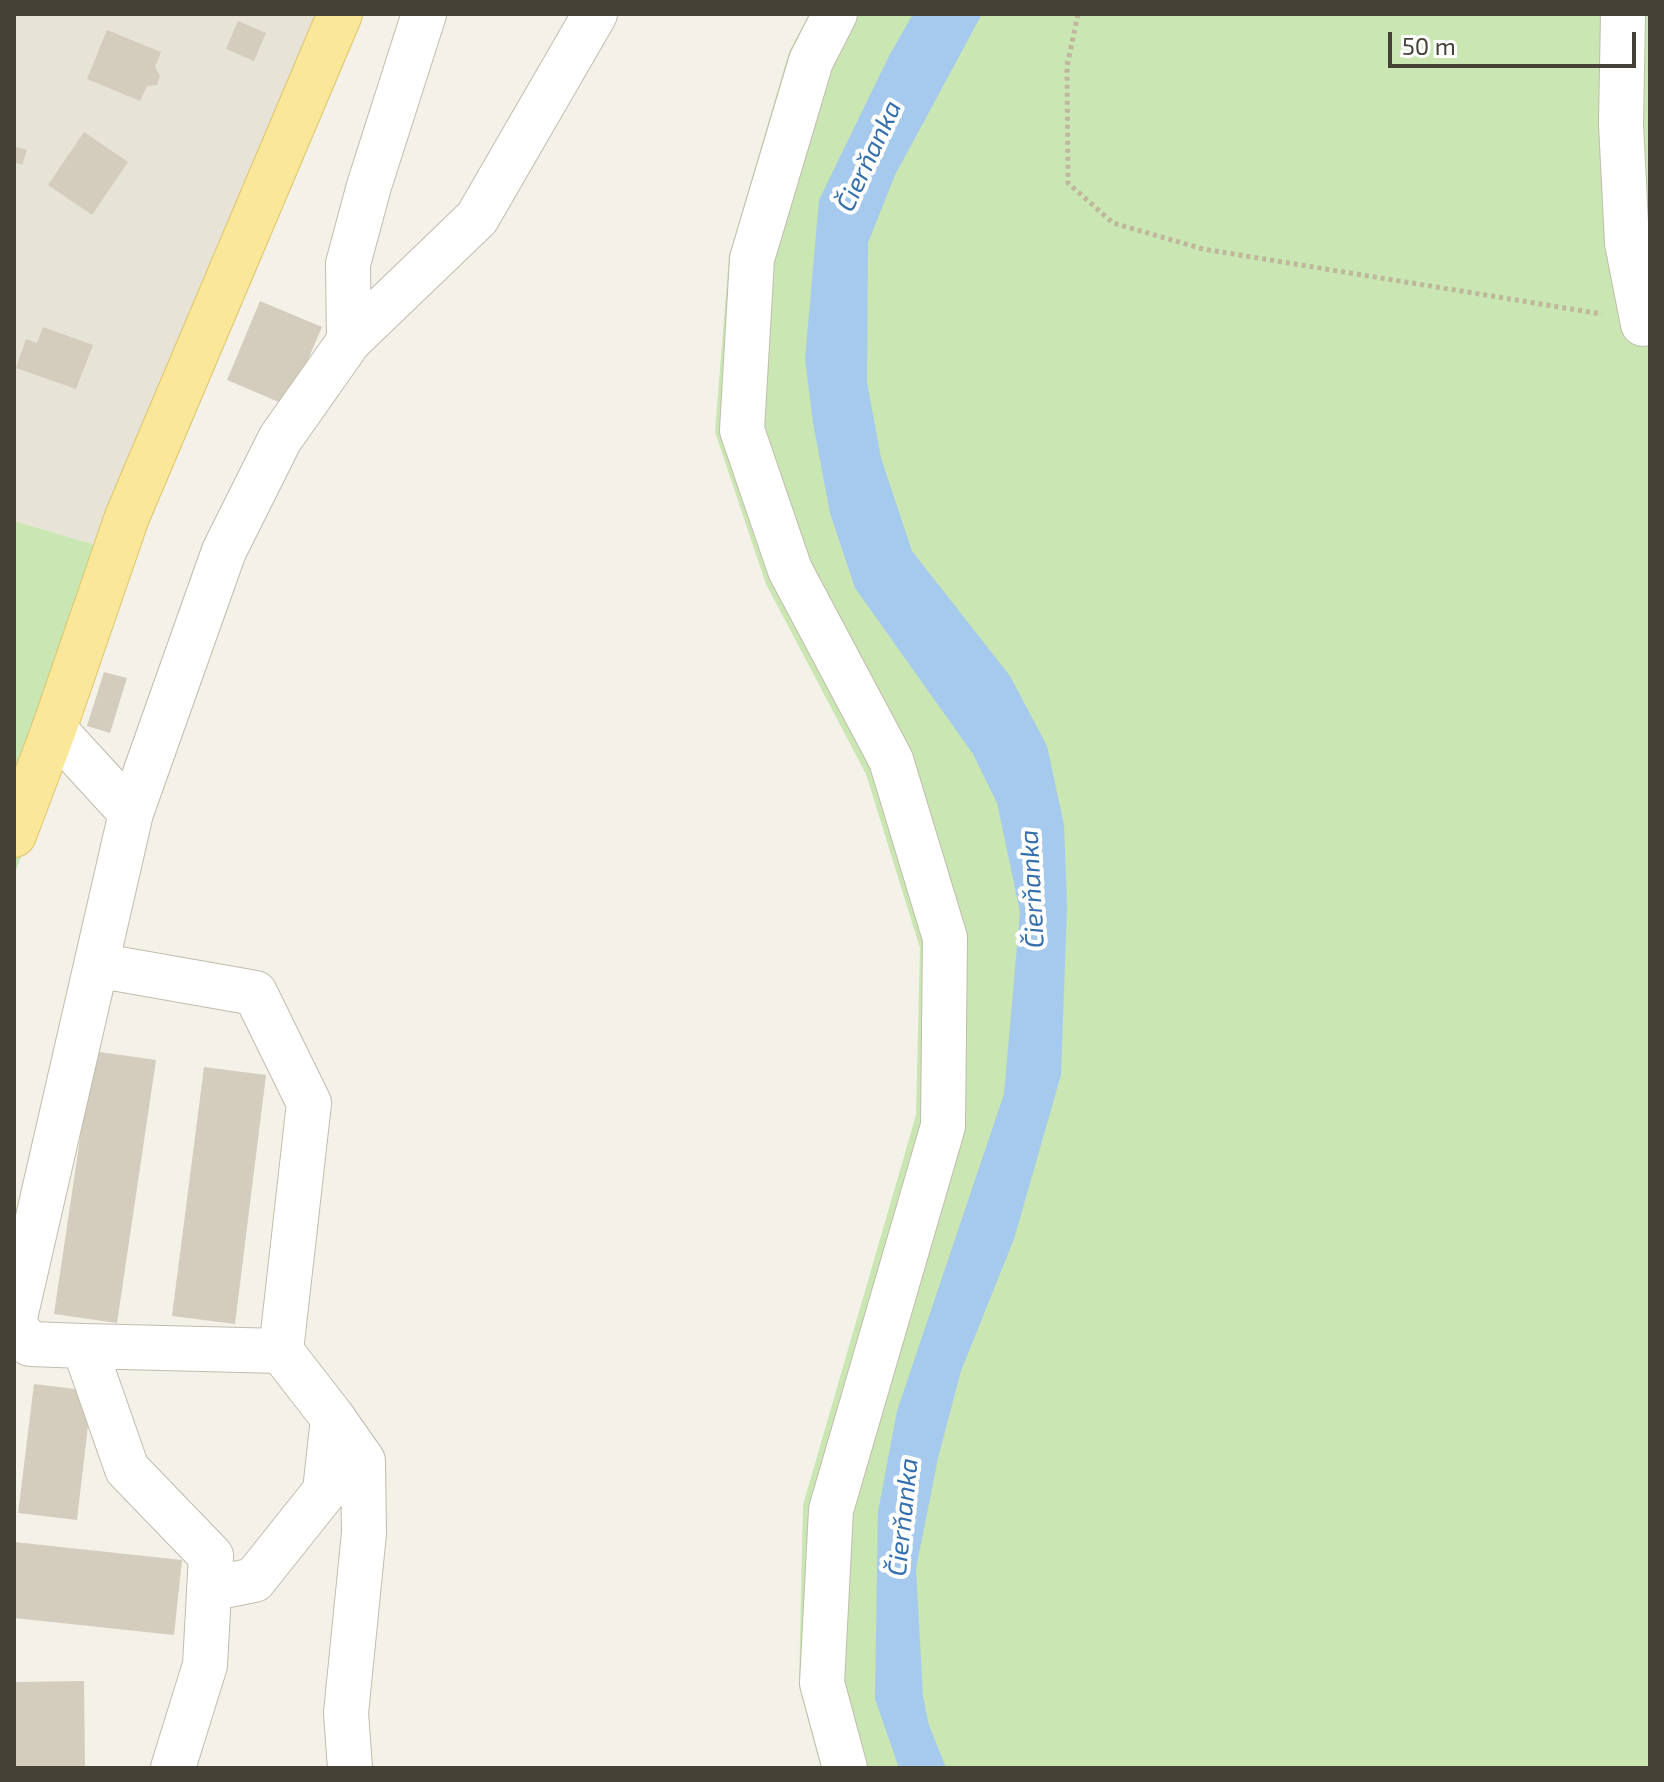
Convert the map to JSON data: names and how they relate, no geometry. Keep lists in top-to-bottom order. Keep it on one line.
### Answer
{"water":["Čierňanka"],"scale_bar":"50 m"}
